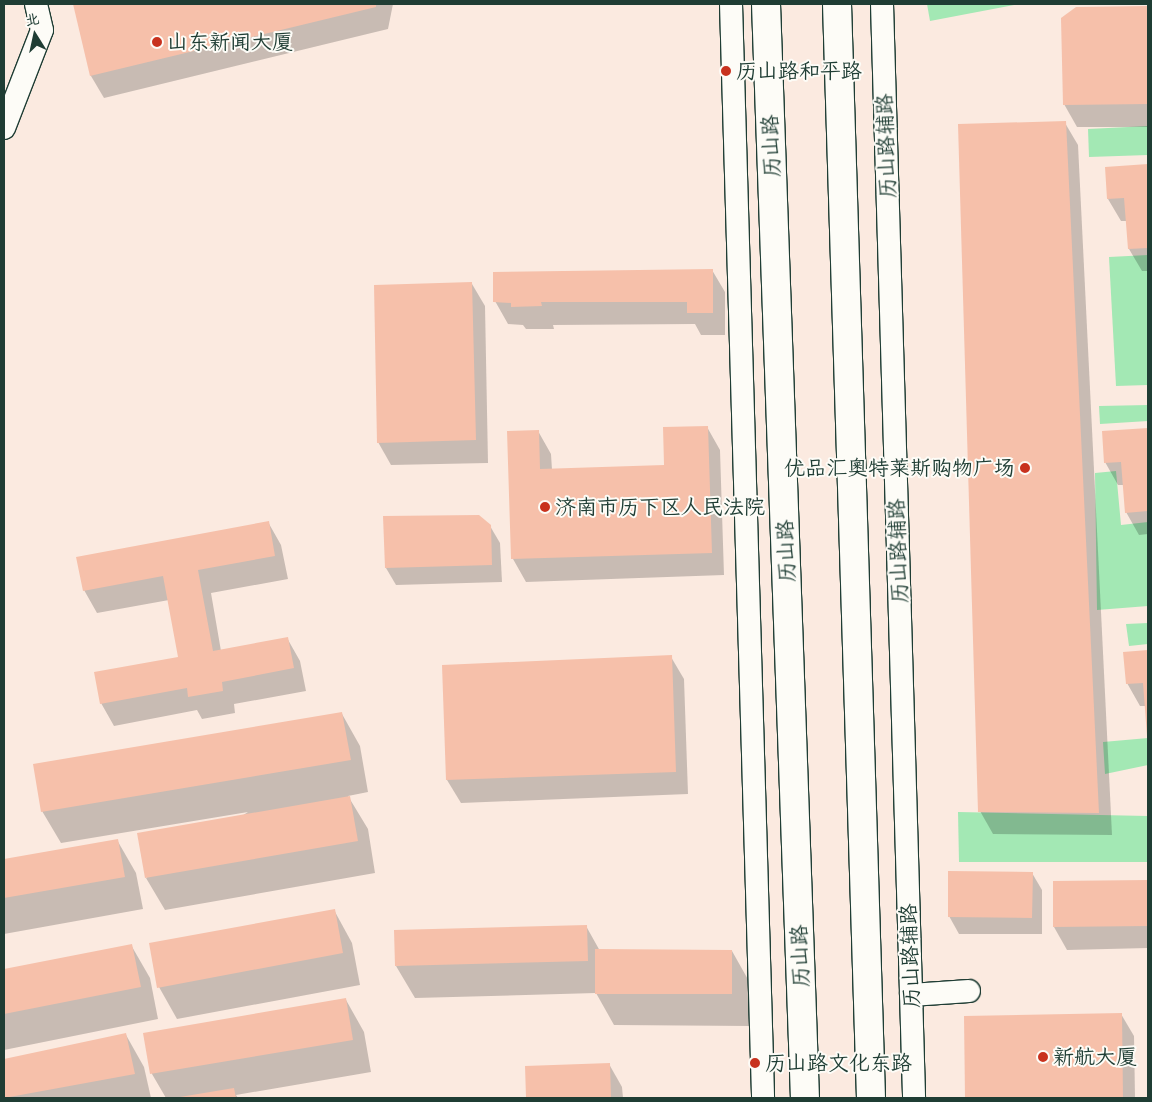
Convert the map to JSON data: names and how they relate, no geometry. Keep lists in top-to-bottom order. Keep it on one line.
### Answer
{"streets":{"main road":["历山路"],"street":["历山路辅路"]},"places":["山东新闻大厦","历山路和平路","优品汇奥特莱斯购物广场","济南市历下区人民法院","新航大厦","历山路文化东路"],"north":"top"}
